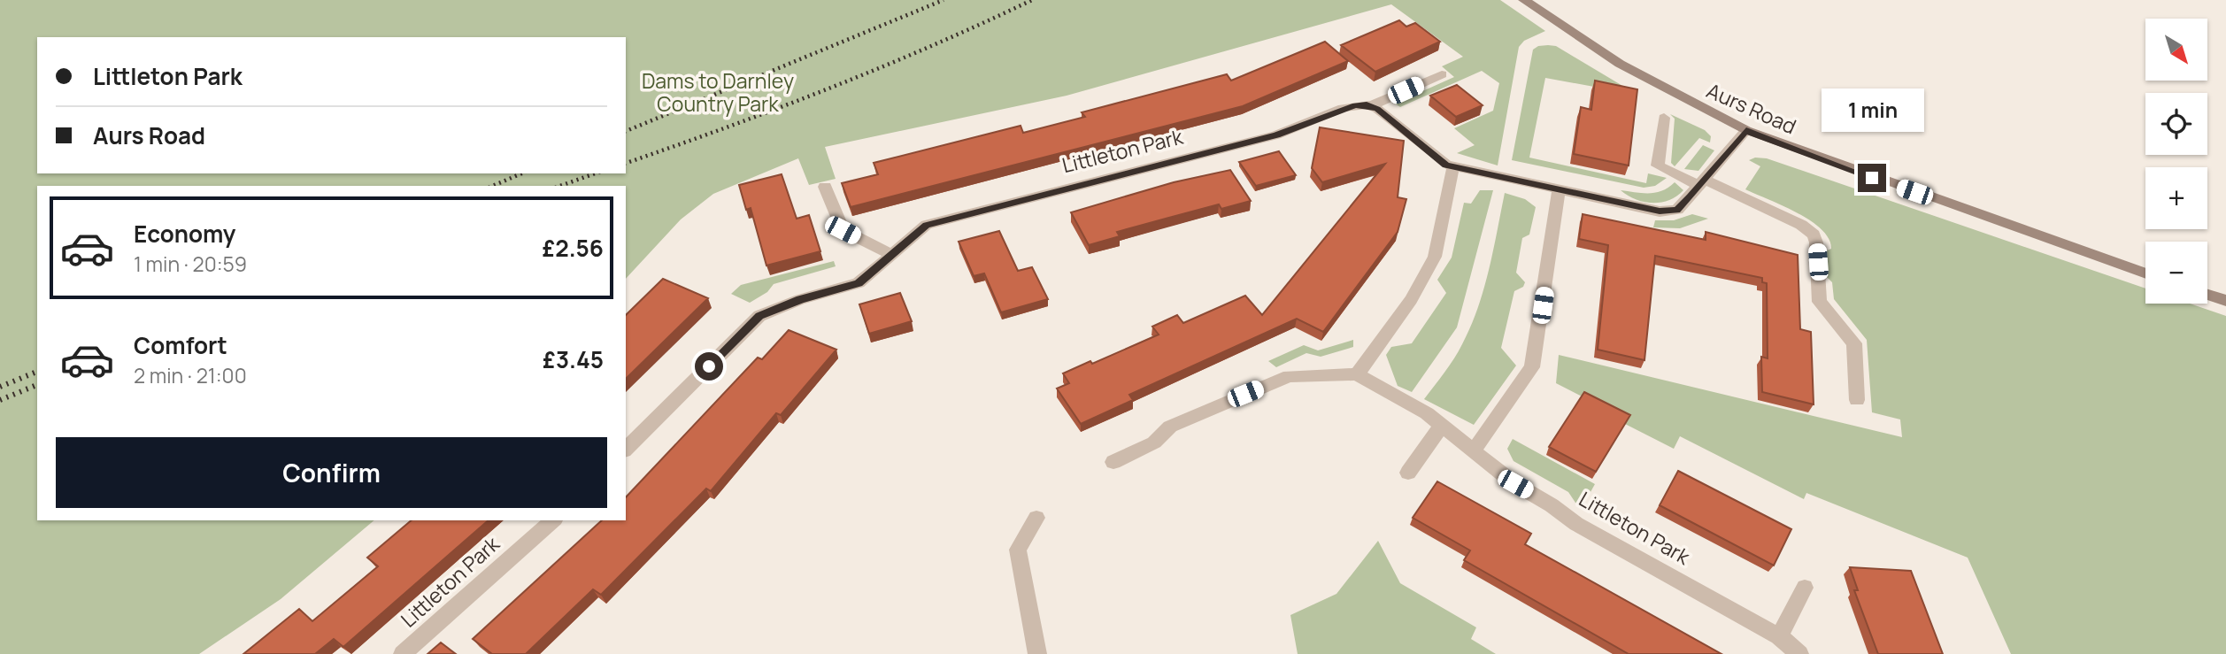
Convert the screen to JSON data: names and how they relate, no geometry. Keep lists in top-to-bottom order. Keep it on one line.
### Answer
{"streets":{"street":["Aurs Road","Littleton Park"]},"parks":["Dams to Darnley Country Park"],"north":"bottom right","page":{"map_buttons":["+","−"],"banner":["Littleton Park","Aurs Road"],"bubble":"1 min","list":[{"name":"Economy","note":"1 min · 20:59","value":"£2.56"},{"name":"Comfort","note":"2 min · 21:00","value":"£3.45"}],"buttons":"Confirm"}}
